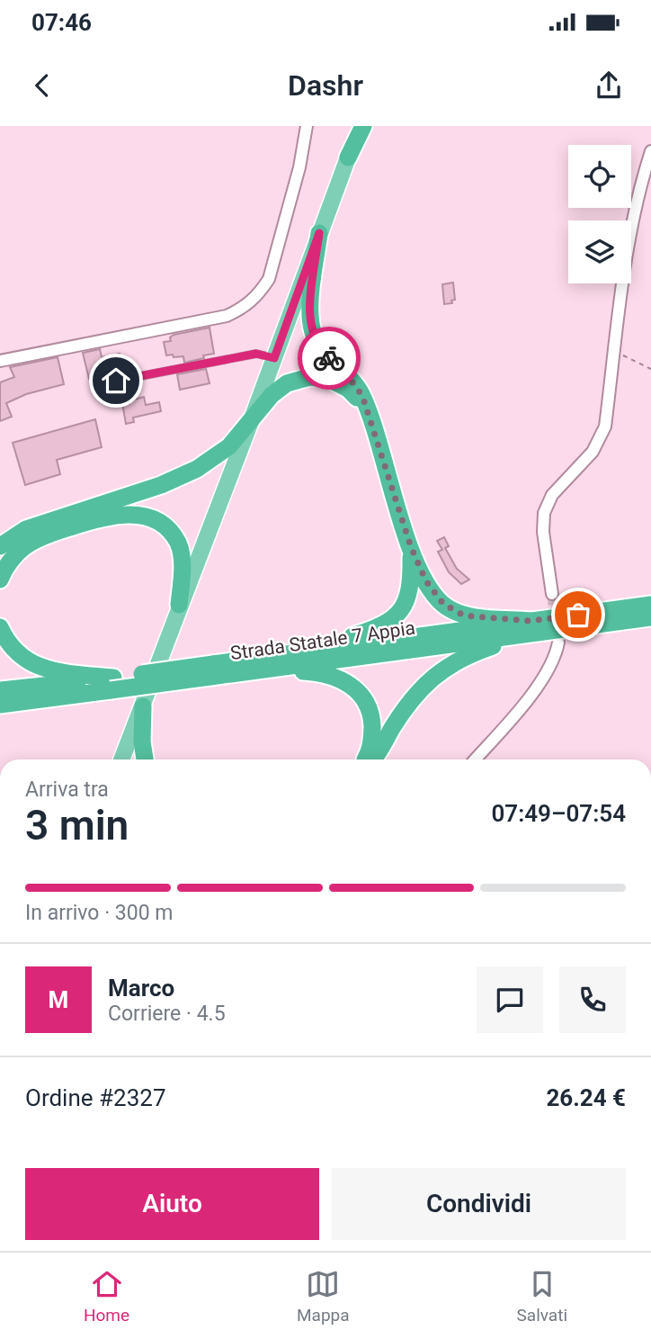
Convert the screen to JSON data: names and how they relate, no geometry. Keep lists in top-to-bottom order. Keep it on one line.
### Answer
{"streets":{"highway":["Strada Statale 7 Appia"]},"page":{"status":"07:46","header":"Dashr","heading":["3 min","Arriva tra","07:49–07:54"],"panel":["Marco","Corriere · 4.5","Ordine #2327","26.24 €"],"bar":"In arrivo · 300 m","round":"M","buttons":["Aiuto","Condividi"],"tabs":["Home","Mappa","Salvati"]}}
